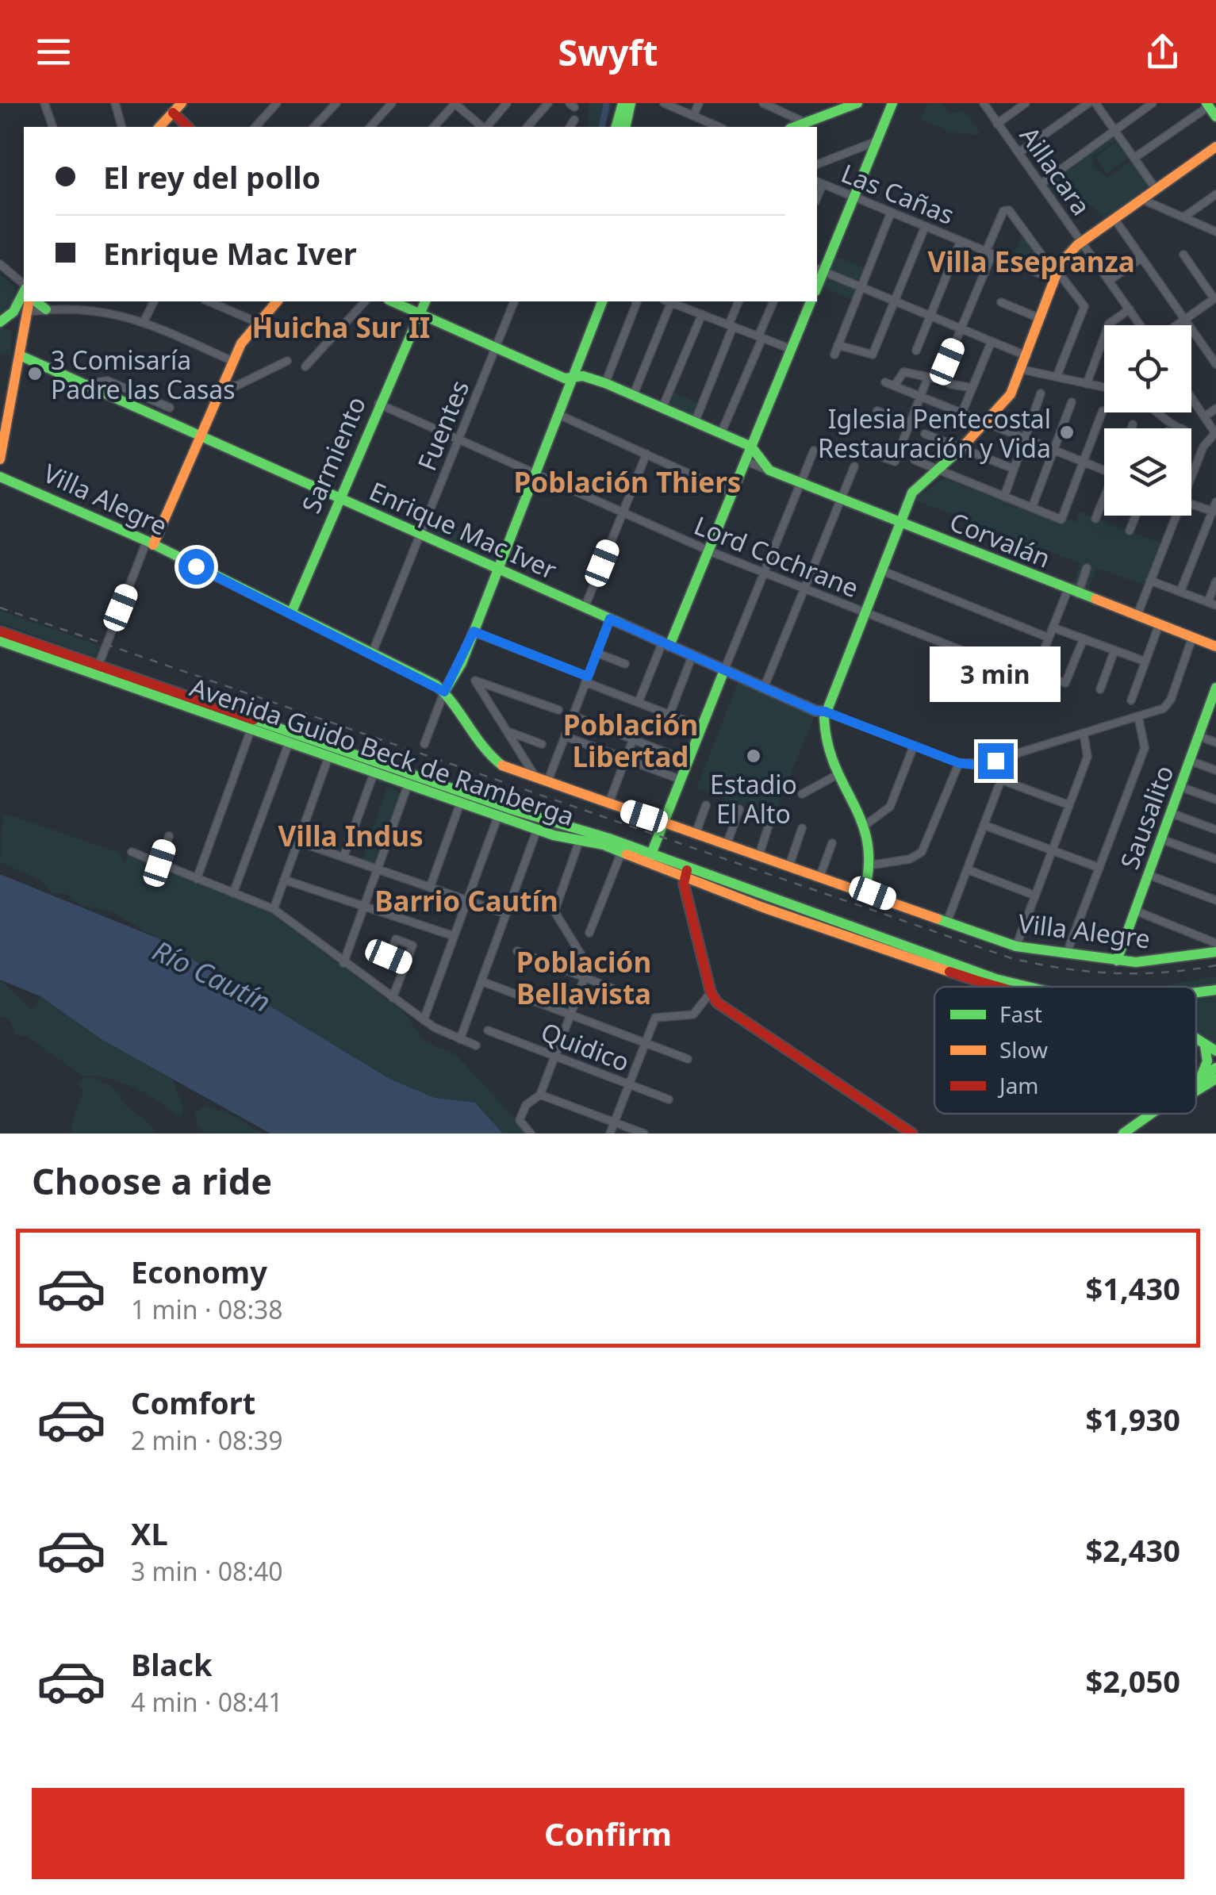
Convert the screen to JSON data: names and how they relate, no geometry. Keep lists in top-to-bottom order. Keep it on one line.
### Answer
{"streets":{"main road":["Sarmiento","Villa Alegre","Enrique Mac Iver","Corvalán","Avenida Guido Beck de Ramberga","Sausalito"],"street":["Aillacara","Las Cañas","Fuentes","Lord Cochrane","Quidico"]},"crossings":[["Fuentes","Villa Alegre"],["Fuentes","Enrique Mac Iver"],["Fuentes","Lord Cochrane"],["Sarmiento","Villa Alegre"],["Sarmiento","Enrique Mac Iver"],["Sarmiento","Lord Cochrane"],["Villa Alegre","Sausalito"],["Enrique Mac Iver","Corvalán"]],"districts":["Villa Esepranza","Huicha Sur II","Población Thiers","Población Libertad","Villa Indus","Barrio Cautín","Población Bellavista"],"water":["Río Cautín"],"places":["3 Comisaría Padre las Casas","Iglesia Pentecostal Restauración y Vida","Estadio El Alto"],"legend":["Fast","Slow","Jam"],"page":{"header":"Swyft","banner":["El rey del pollo","Enrique Mac Iver"],"bubble":"3 min","heading":"Choose a ride","list":[{"name":"Economy","note":"1 min · 08:38","value":"$1,430"},{"name":"Comfort","note":"2 min · 08:39","value":"$1,930"},{"name":"XL","note":"3 min · 08:40","value":"$2,430"},{"name":"Black","note":"4 min · 08:41","value":"$2,050"}],"buttons":"Confirm"}}
